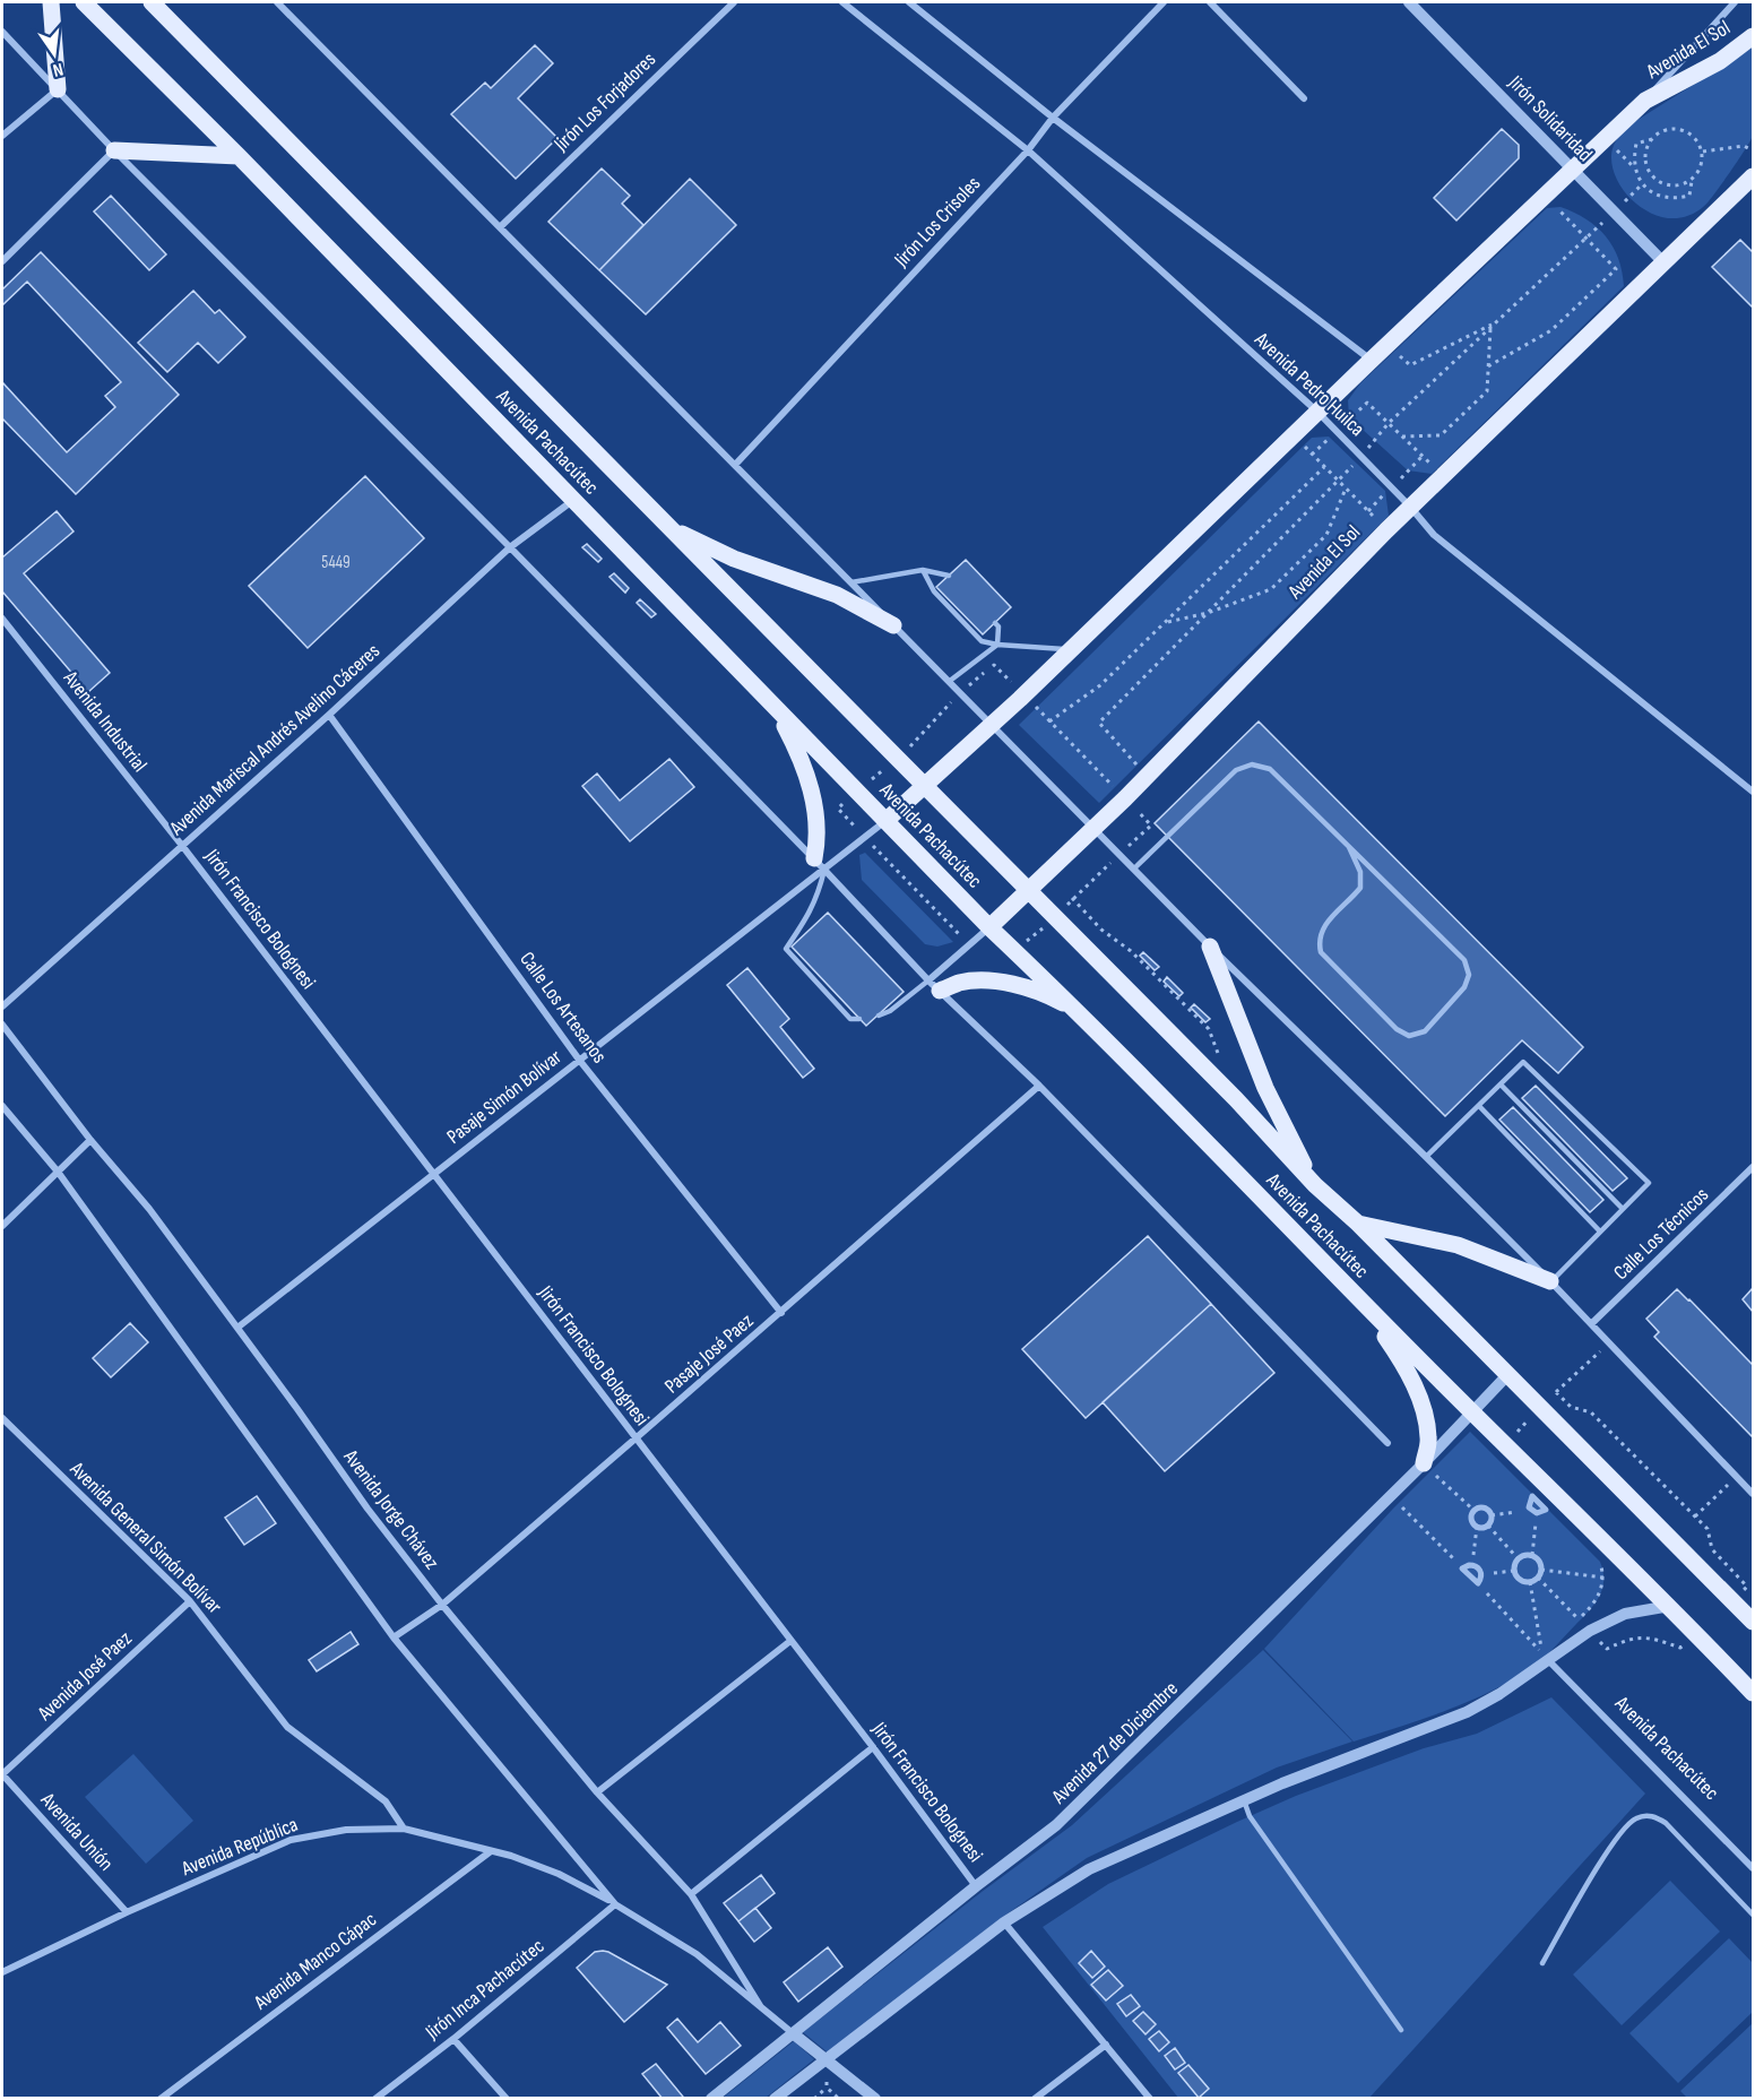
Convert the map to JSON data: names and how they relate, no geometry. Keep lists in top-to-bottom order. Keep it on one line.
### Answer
{"streets":{"main road":["Avenida El Sol","Avenida Pachacútec"],"street":["Jirón Los Forjadores","Jirón Solidaridad","Jirón Los Crisoles","Avenida Pedro Huilca","Avenida Industrial","Avenida Mariscal Andrés Avelino Cáceres","Jirón Francisco Bolognesi","Calle Los Artesanos","Pasaje Simón Bolívar","Calle Los Técnicos","Pasaje José Paez","Avenida Jorge Chávez","Avenida General Simón Bolívar","Avenida José Paez","Avenida 27 de Diciembre","Avenida Unión","Avenida República","Avenida Manco Cápac","Jirón Inca Pachacútec"]},"crossings":[["Avenida El Sol","Jirón Solidaridad"],["Avenida El Sol","Avenida Pedro Huilca"],["Avenida El Sol","Avenida Pachacútec"],["Avenida El Sol","Pasaje Simón Bolívar"],["Jirón Los Crisoles","Avenida Pedro Huilca"],["Avenida Pachacútec","Avenida Mariscal Andrés Avelino Cáceres"],["Avenida Pachacútec","Avenida 27 de Diciembre"],["Avenida Industrial","Avenida Mariscal Andrés Avelino Cáceres"],["Avenida Industrial","Jirón Francisco Bolognesi"],["Avenida Mariscal Andrés Avelino Cáceres","Jirón Francisco Bolognesi"],["Avenida Mariscal Andrés Avelino Cáceres","Calle Los Artesanos"],["Jirón Francisco Bolognesi","Pasaje Simón Bolívar"],["Jirón Francisco Bolognesi","Pasaje José Paez"],["Jirón Francisco Bolognesi","Avenida 27 de Diciembre"],["Calle Los Artesanos","Pasaje Simón Bolívar"],["Calle Los Artesanos","Pasaje José Paez"],["Pasaje Simón Bolívar","Avenida Jorge Chávez"],["Pasaje José Paez","Avenida Jorge Chávez"],["Avenida Jorge Chávez","Avenida 27 de Diciembre"],["Avenida Jorge Chávez","Avenida República"],["Avenida Jorge Chávez","Jirón Inca Pachacútec"],["Avenida General Simón Bolívar","Avenida José Paez"],["Avenida General Simón Bolívar","Avenida República"],["Avenida José Paez","Avenida Unión"],["Avenida Unión","Avenida República"],["Avenida República","Avenida Manco Cápac"],["Avenida República","Jirón Inca Pachacútec"]],"house_numbers":["5449"],"north":"bottom"}
